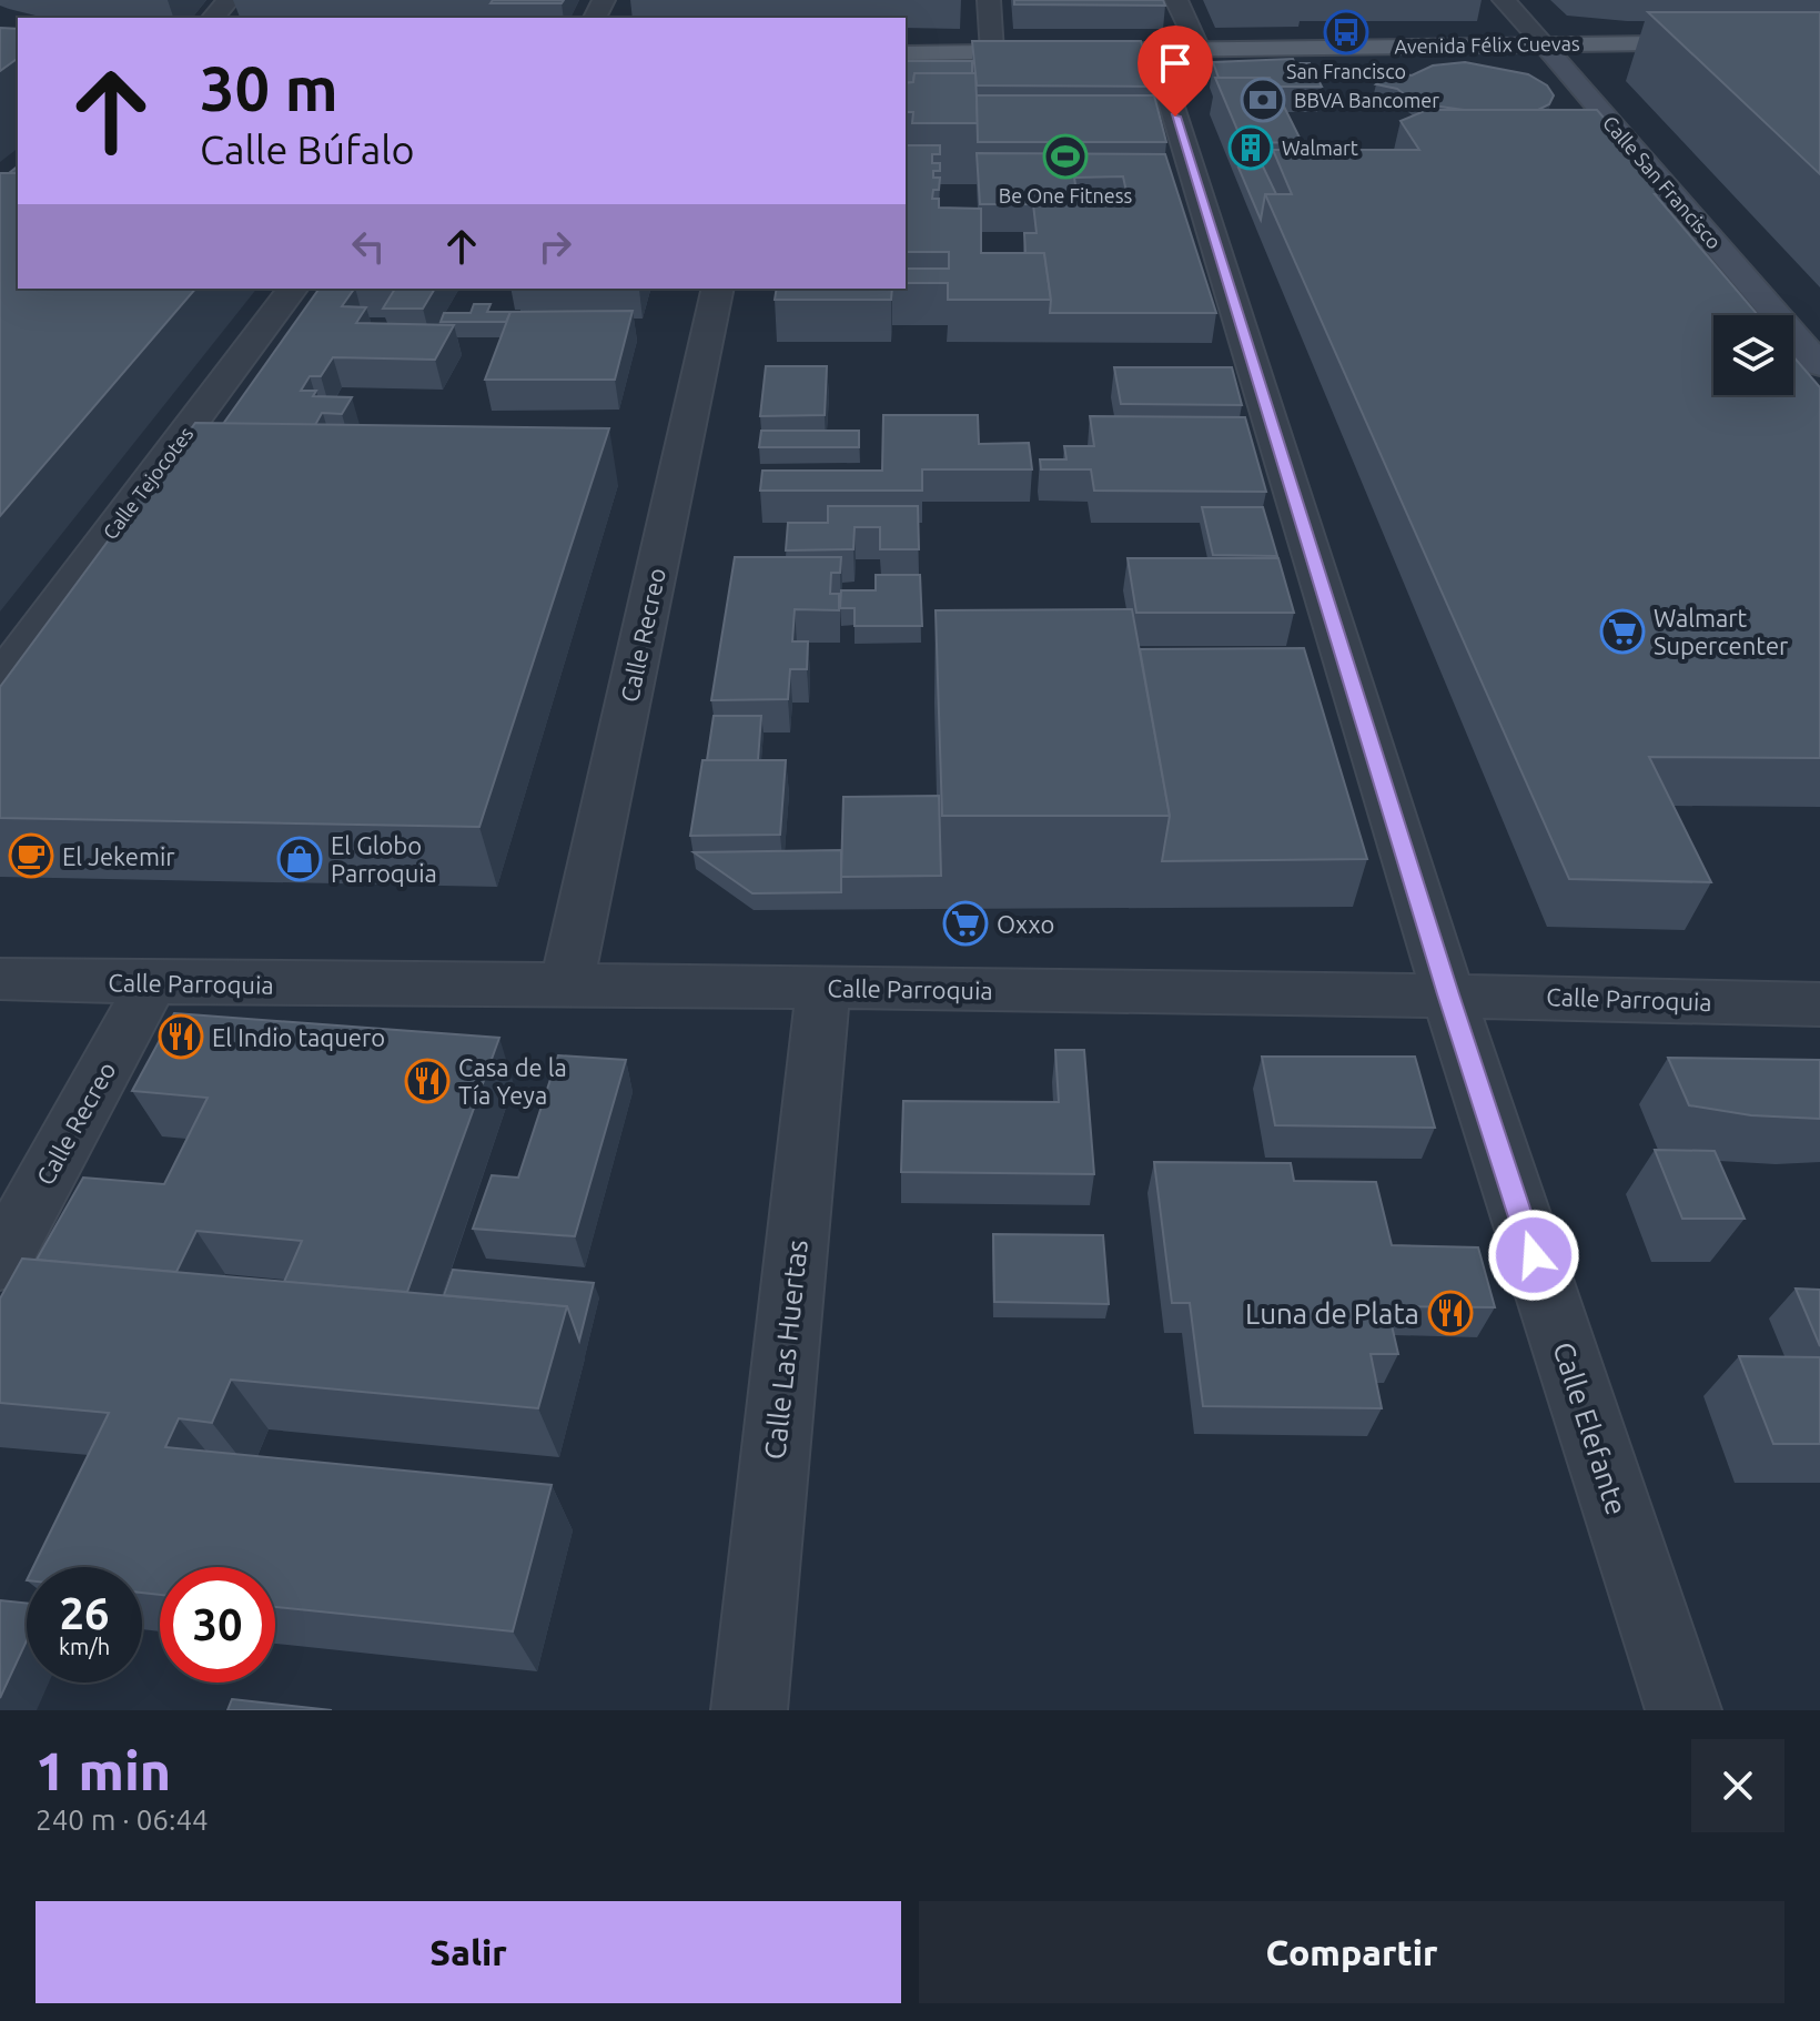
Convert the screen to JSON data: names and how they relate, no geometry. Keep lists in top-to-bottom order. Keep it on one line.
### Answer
{"streets":{"main road":["Avenida Félix Cuevas"],"street":["Calle San Francisco","Calle Tejocotes","Calle Recreo","Calle Parroquia","Calle Las Huertas","Calle Elefante"]},"crossings":[["Avenida Félix Cuevas","Calle San Francisco"],["Avenida Félix Cuevas","Calle Elefante"],["Calle Recreo","Calle Parroquia"],["Calle Parroquia","Calle Las Huertas"],["Calle Parroquia","Calle Elefante"]],"places":{"bus stop":["San Francisco"],"bank":["BBVA Bancomer"],"building":["Walmart"],"sports":["Be One Fitness"],"supermarket":["Walmart Supercenter","Oxxo"],"cafe":["El Jekemir"],"shop":["El Globo Parroquia"],"restaurant":["El Indio taquero","Casa de la Tía Yeya","Luna de Plata"]},"page":{"turn":["30 m","Calle Búfalo"],"speed":"26 km/h","limit":"30","heading":["1 min","240 m · 06:44"],"buttons":["Salir","Compartir"]}}
